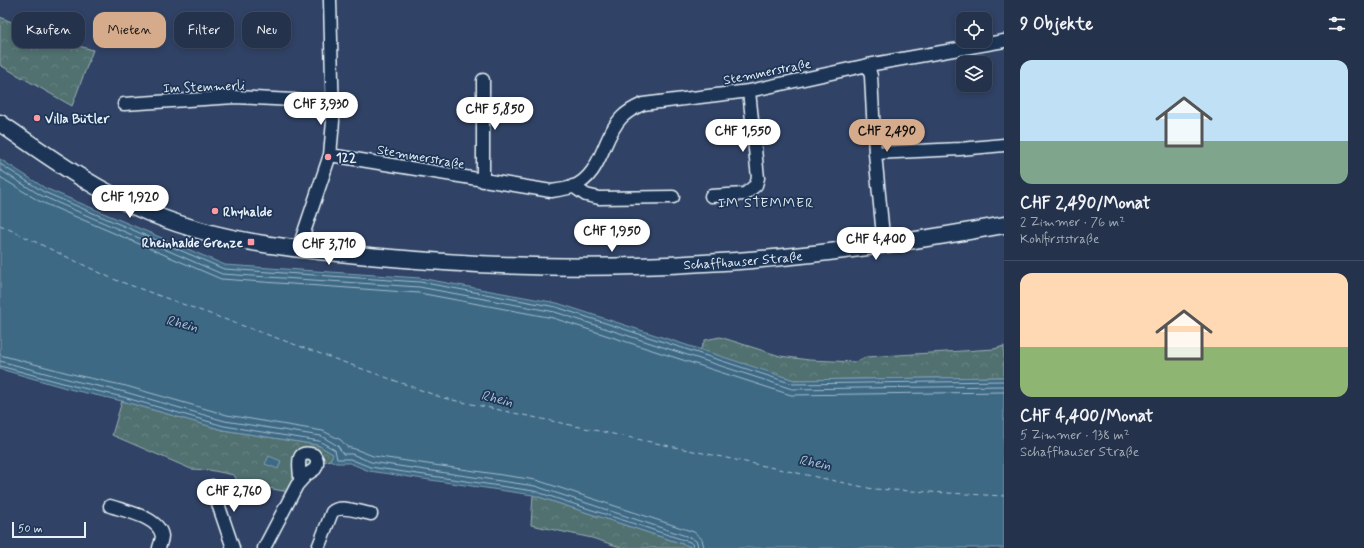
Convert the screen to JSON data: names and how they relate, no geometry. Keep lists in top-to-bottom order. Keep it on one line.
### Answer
{"streets":{"main road":["Schaffhauser Straße"],"street":["Stemmerstraße","Im Stemmerli"]},"districts":["IM STEMMER"],"water":["Rhein"],"places":{"other":["Villa Bütler","122","Rhyhalde"],"transit":["Rheinhalde Grenze"]},"scale_bar":"50 m","page":{"heading":"9 Objekte","chip":["Kaufen","Mieten","Filter","Neu"],"list":[{"name":"CHF 2,490/Monat","note":"2 Zimmer · 76 m² · Kohlfirststraße"},{"name":"CHF 4,400/Monat","note":"5 Zimmer · 138 m² · Schaffhauser Straße"}],"price":["CHF 3,930","CHF 5,850","CHF 1,550","CHF 2,490","CHF 1,920","CHF 1,950","CHF 4,400","CHF 3,710","CHF 2,760"],"scale":"50 m"}}
